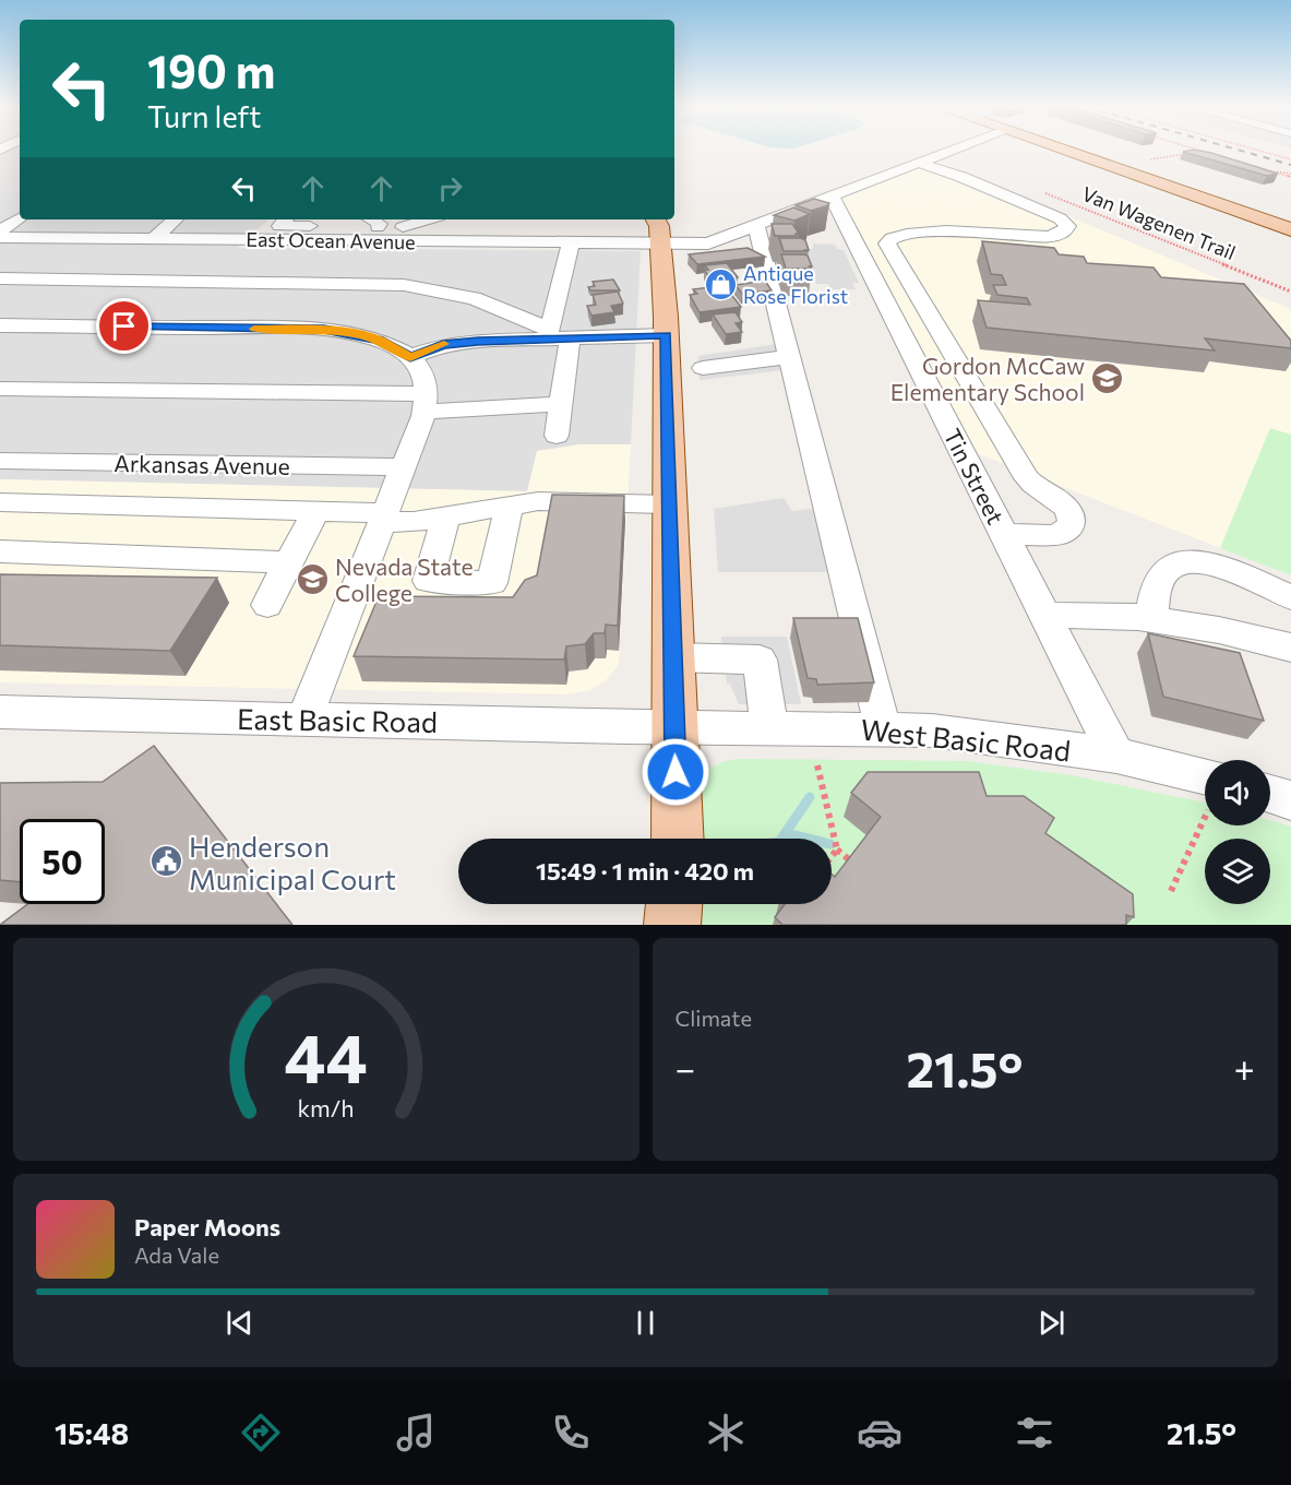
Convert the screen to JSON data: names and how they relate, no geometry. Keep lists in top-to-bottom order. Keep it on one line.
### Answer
{"streets":{"street":["East Ocean Avenue","Arkansas Avenue","Tin Street","East Basic Road","West Basic Road"],"path":["Van Wagenen Trail"]},"crossings":[["East Ocean Avenue","Tin Street"],["Tin Street","West Basic Road"],["East Basic Road","West Basic Road"]],"places":{"shop":["Antique Rose Florist"],"school or university":["Gordon McCaw Elementary School","Nevada State College"],"public building":["Henderson Municipal Court"]},"page":{"turn":["190 m","Turn left"],"limit":"50","trip":"15:49 · 1 min · 420 m","tile":"Climate","heat":["−","21.5°","+"],"song":["Paper Moons","Ada Vale"],"tabs":["15:48","21.5°"],"gauge":["44","km/h"]}}
